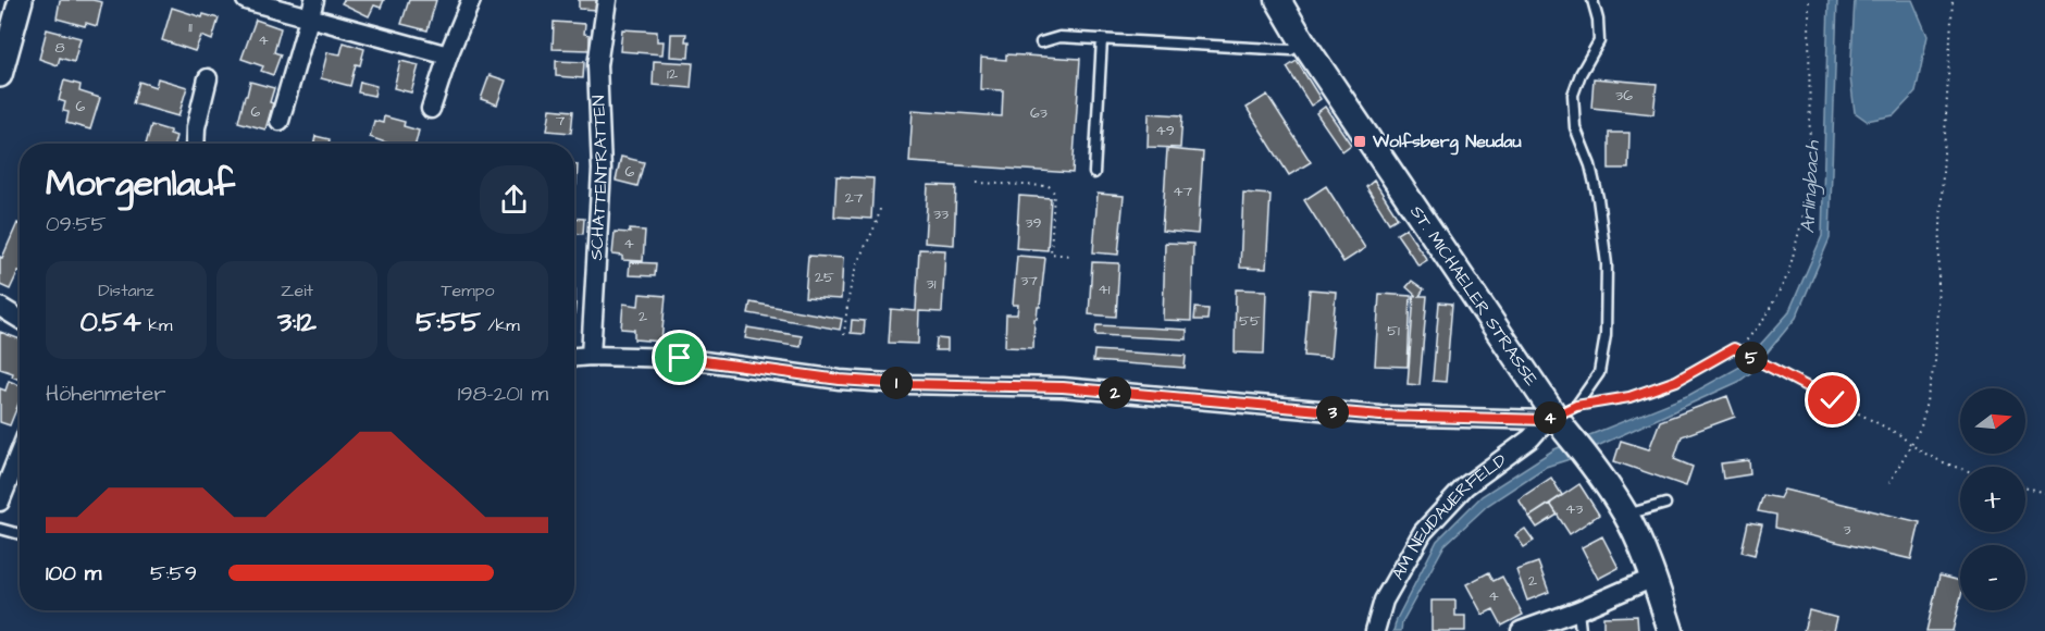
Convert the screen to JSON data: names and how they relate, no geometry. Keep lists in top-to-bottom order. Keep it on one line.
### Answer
{"streets":{"main road":["ST. MICHAELER STRASSE"],"street":["SCHATTENTRATTEN","AM NEUDAUERFELD"]},"crossings":[["ST. MICHAELER STRASSE","AM NEUDAUERFELD"]],"water":["Arlingbach"],"places":{"transit":["Wolfsberg Neudau"]},"house_numbers":["11","4","8","12","36","6","6","63","7","49","6","47","27","33","39","4","25","37","31","41","2","55","51","43","3","2","4"],"north":"right","page":{"heading":["Morgenlauf","09:55"],"stats":[["Distanz","0.54 km"],["Zeit","3:12"],["Tempo","5:55 /km"]],"pins":["5","1","2","3","4"],"chart":["Höhenmeter","198–201 m"],"map_buttons":["+","−"],"list":[{"name":"100 m","note":"5:59"}]}}
